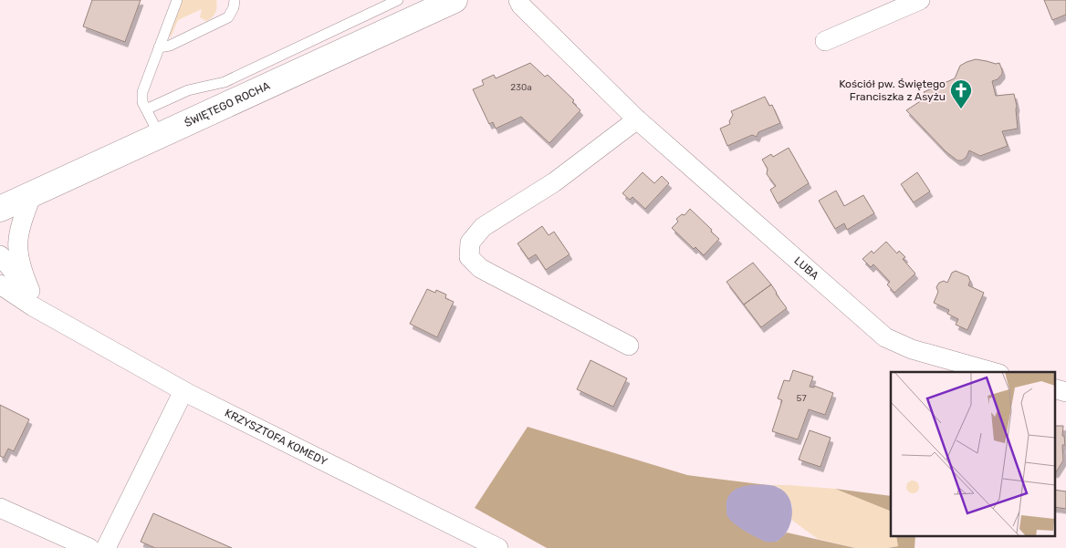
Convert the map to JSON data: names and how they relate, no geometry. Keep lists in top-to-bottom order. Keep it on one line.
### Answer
{"streets":{"main road":["ŚWIĘTEGO ROCHA"],"street":["LUBA","KRZYSZTOFA KOMEDY"]},"crossings":[["ŚWIĘTEGO ROCHA","KRZYSZTOFA KOMEDY"]],"places":{"church":["Kościół pw. Świętego Franciszka z Asyżu"]},"house_numbers":["230a","57"]}
